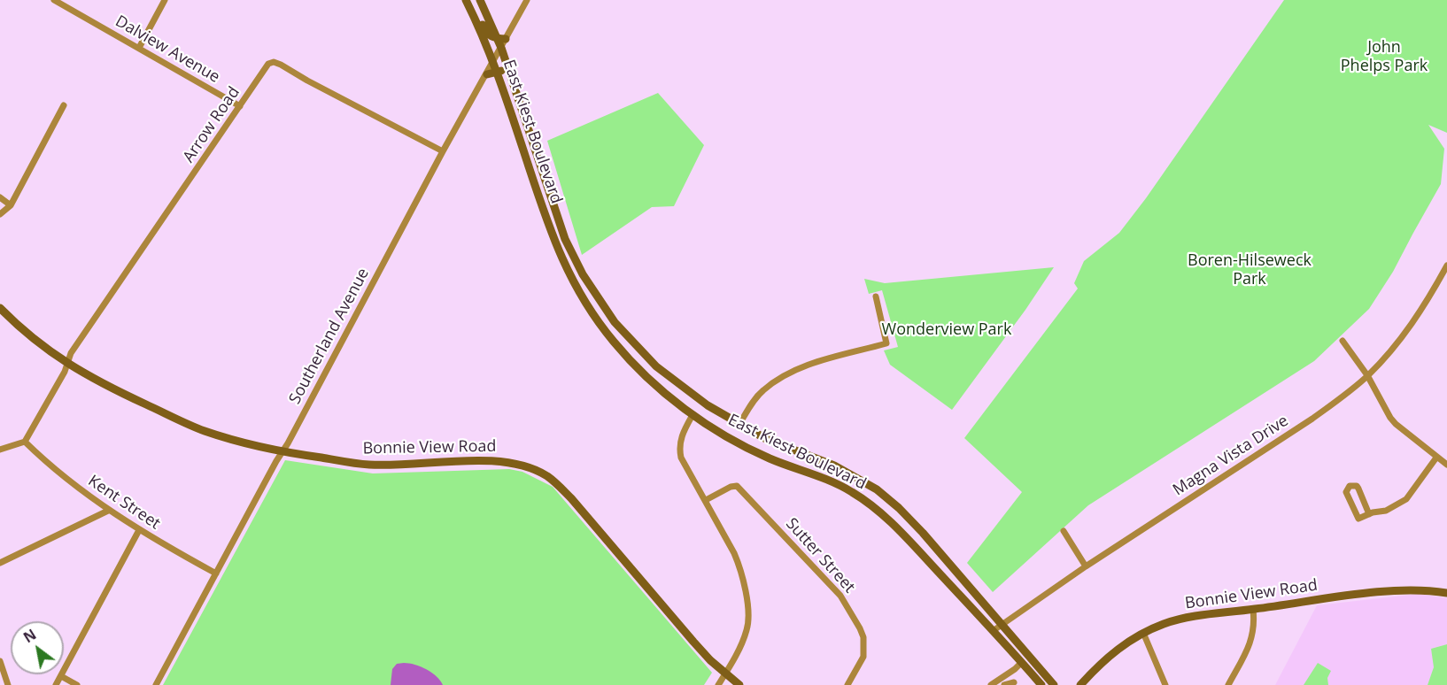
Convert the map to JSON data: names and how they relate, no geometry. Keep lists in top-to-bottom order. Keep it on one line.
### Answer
{"streets":{"main road":["East Kiest Boulevard","Bonnie View Road"],"street":["Dalview Avenue","Arrow Road","Southerland Avenue","Magna Vista Drive","Kent Street","Sutter Street"]},"crossings":[["Dalview Avenue","Arrow Road"],["Arrow Road","Southerland Avenue"],["Arrow Road","Bonnie View Road"],["Arrow Road","Kent Street"],["East Kiest Boulevard","Magna Vista Drive"],["Southerland Avenue","Bonnie View Road"],["Southerland Avenue","Kent Street"]],"parks":["John Phelps Park","Boren-Hilseweck Park","Wonderview Park"],"north":"top left"}
